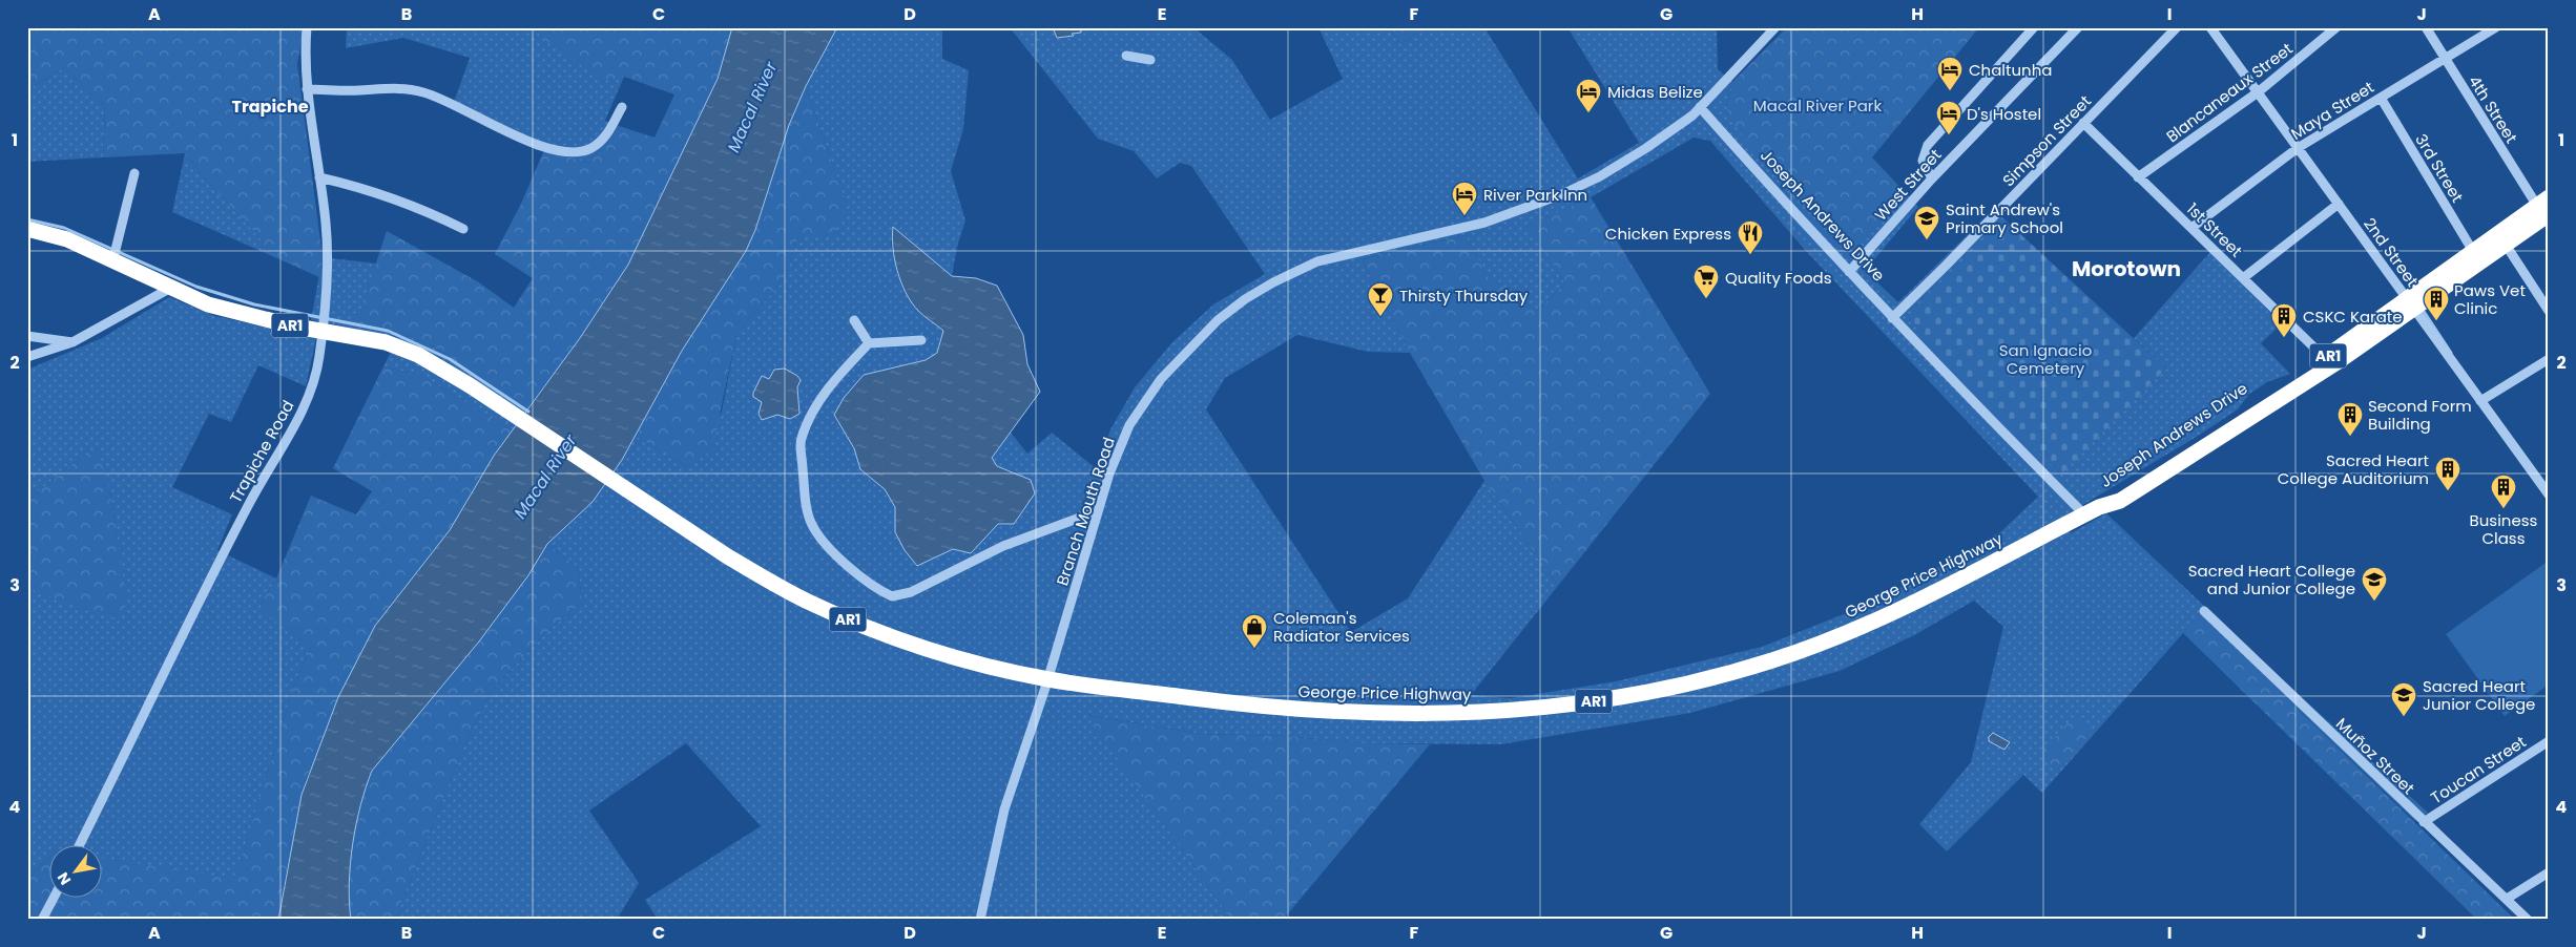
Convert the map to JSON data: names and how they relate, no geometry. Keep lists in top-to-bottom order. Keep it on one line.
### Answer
{"streets":{"highway":["Joseph Andrews Drive","AR1","George Price Highway"],"street":["Blancaneaux Street","4th Street","Maya Street","Simpson Street","3rd Street","West Street","1st Street","2nd Street","Trapiche Road","Branch Mouth Road","Muñoz Street","Toucan Street"]},"crossings":[["Blancaneaux Street","1st Street"],["Blancaneaux Street","2nd Street"],["4th Street","Maya Street"],["4th Street","Joseph Andrews Drive"],["Maya Street","3rd Street"],["Maya Street","1st Street"],["Maya Street","2nd Street"],["Simpson Street","Joseph Andrews Drive"],["Simpson Street","1st Street"],["3rd Street","Joseph Andrews Drive"],["West Street","Joseph Andrews Drive"],["Joseph Andrews Drive","1st Street"],["Joseph Andrews Drive","2nd Street"],["Joseph Andrews Drive","Branch Mouth Road"],["Joseph Andrews Drive","George Price Highway"],["AR1","Trapiche Road"],["AR1","George Price Highway"],["Trapiche Road","George Price Highway"],["Branch Mouth Road","George Price Highway"],["Muñoz Street","Toucan Street"]],"districts":["Trapiche","Morotown"],"water":["Macal River"],"parks":["Macal River Park","San Ignacio Cemetery"],"places":{"hotel":["Chaltunha","Midas Belize","D's Hostel","River Park Inn"],"school or university":["Saint Andrew's Primary School","Sacred Heart College and Junior College","Sacred Heart Junior College"],"restaurant":["Chicken Express"],"supermarket":["Quality Foods"],"bar":["Thirsty Thursday"],"building":["Paws Vet Clinic","CSKC Karate","Second Form Building","Sacred Heart College Auditorium","Business Class"],"shop":["Coleman's Radiator Services"]},"north":"bottom left","grid":{"columns":["A","B","C","D","E","F","G","H","I","J"],"rows":["1","2","3","4"]}}
